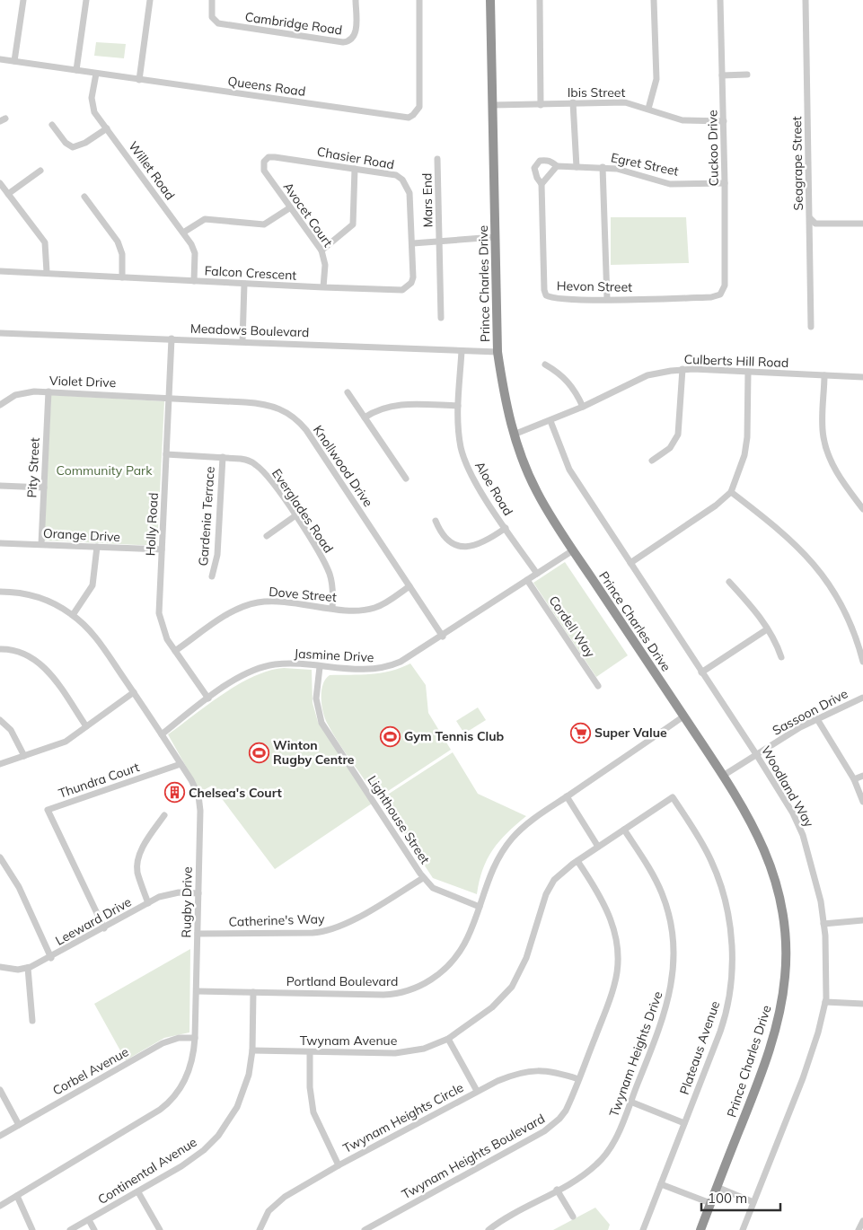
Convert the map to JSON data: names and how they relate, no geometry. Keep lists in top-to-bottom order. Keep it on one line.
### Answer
{"streets":{"highway":["Prince Charles Drive"],"street":["Cambridge Road","Queens Road","Ibis Street","Cuckoo Drive","Chasier Road","Seagrape Street","Egret Street","Willet Road","Mars End","Avocet Court","Falcon Crescent","Hevon Street","Meadows Boulevard","Culberts Hill Road","Violet Drive","Knollwood Drive","Pity Street","Aloe Road","Everglades Road","Gardenia Terrace","Holly Road","Orange Drive","Dove Street","Cordell Way","Jasmine Drive","Sassoon Drive","Thundra Court","Woodland Way","Lighthouse Street","Rugby Drive","Catherine's Way","Leeward Drive","Portland Boulevard","Twynam Avenue","Plateaus Avenue","Twynam Heights Drive","Corbel Avenue","Twynam Heights Circle","Twynam Heights Boulevard","Continental Avenue"]},"crossings":[["Queens Road","Willet Road"],["Ibis Street","Cuckoo Drive"],["Ibis Street","Prince Charles Drive"],["Cuckoo Drive","Egret Street"],["Cuckoo Drive","Hevon Street"],["Chasier Road","Avocet Court"],["Chasier Road","Falcon Crescent"],["Egret Street","Hevon Street"],["Willet Road","Falcon Crescent"],["Avocet Court","Falcon Crescent"],["Prince Charles Drive","Meadows Boulevard"],["Prince Charles Drive","Culberts Hill Road"],["Prince Charles Drive","Jasmine Drive"],["Prince Charles Drive","Sassoon Drive"],["Prince Charles Drive","Portland Boulevard"],["Meadows Boulevard","Aloe Road"],["Meadows Boulevard","Holly Road"],["Culberts Hill Road","Woodland Way"],["Violet Drive","Knollwood Drive"],["Violet Drive","Pity Street"],["Violet Drive","Holly Road"],["Knollwood Drive","Holly Road"],["Knollwood Drive","Dove Street"],["Knollwood Drive","Jasmine Drive"],["Pity Street","Orange Drive"],["Aloe Road","Jasmine Drive"],["Everglades Road","Gardenia Terrace"],["Everglades Road","Holly Road"],["Everglades Road","Dove Street"],["Holly Road","Orange Drive"],["Holly Road","Dove Street"],["Holly Road","Jasmine Drive"],["Cordell Way","Jasmine Drive"],["Jasmine Drive","Lighthouse Street"],["Jasmine Drive","Rugby Drive"],["Sassoon Drive","Woodland Way"],["Thundra Court","Rugby Drive"],["Thundra Court","Leeward Drive"],["Lighthouse Street","Catherine's Way"],["Lighthouse Street","Portland Boulevard"],["Rugby Drive","Catherine's Way"],["Rugby Drive","Leeward Drive"],["Rugby Drive","Portland Boulevard"],["Rugby Drive","Corbel Avenue"],["Portland Boulevard","Continental Avenue"],["Twynam Avenue","Plateaus Avenue"],["Twynam Avenue","Twynam Heights Drive"],["Twynam Avenue","Twynam Heights Boulevard"],["Twynam Avenue","Continental Avenue"],["Twynam Heights Circle","Twynam Heights Boulevard"]],"parks":["Community Park"],"places":{"supermarket":["Super Value"],"sports":["Gym Tennis Club","Winton Rugby Centre"],"building":["Chelsea's Court"]},"scale_bar":"100 m"}
